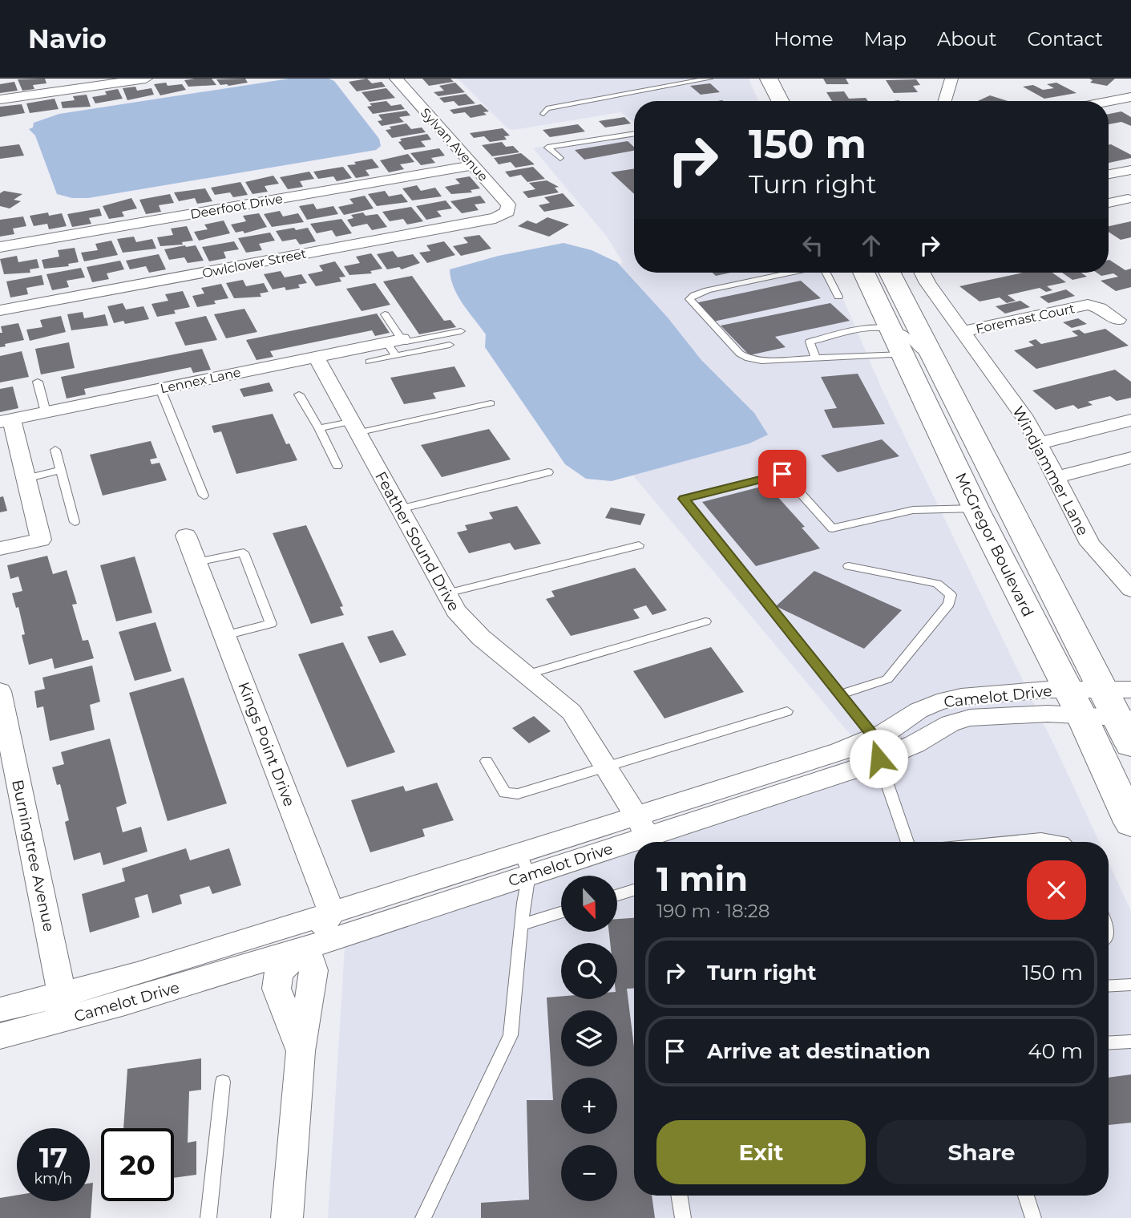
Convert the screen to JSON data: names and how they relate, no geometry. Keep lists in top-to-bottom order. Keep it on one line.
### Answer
{"streets":{"main road":["McGregor Boulevard"],"street":["Sylvan Avenue","Deerfoot Drive","Owlclover Street","Foremast Court","Lennex Lane","Windjammer Lane","Feather Sound Drive","Camelot Drive","Kings Point Drive","Burningtree Avenue"]},"crossings":[["Sylvan Avenue","Deerfoot Drive"],["Sylvan Avenue","Owlclover Street"],["Foremast Court","Windjammer Lane"],["Lennex Lane","Feather Sound Drive"],["Feather Sound Drive","Camelot Drive"],["McGregor Boulevard","Camelot Drive"],["Camelot Drive","Kings Point Drive"],["Camelot Drive","Burningtree Avenue"]],"north":"bottom","page":{"header":"Navio","nav":["Home","Map","About","Contact"],"turn":["150 m","Turn right"],"heading":["1 min","190 m · 18:28"],"map_buttons":["+","−"],"list":[{"name":"Turn right","value":"150 m"},{"name":"Arrive at destination","value":"40 m"}],"buttons":["Exit","Share"],"speed":"17 km/h","limit":"20"}}
